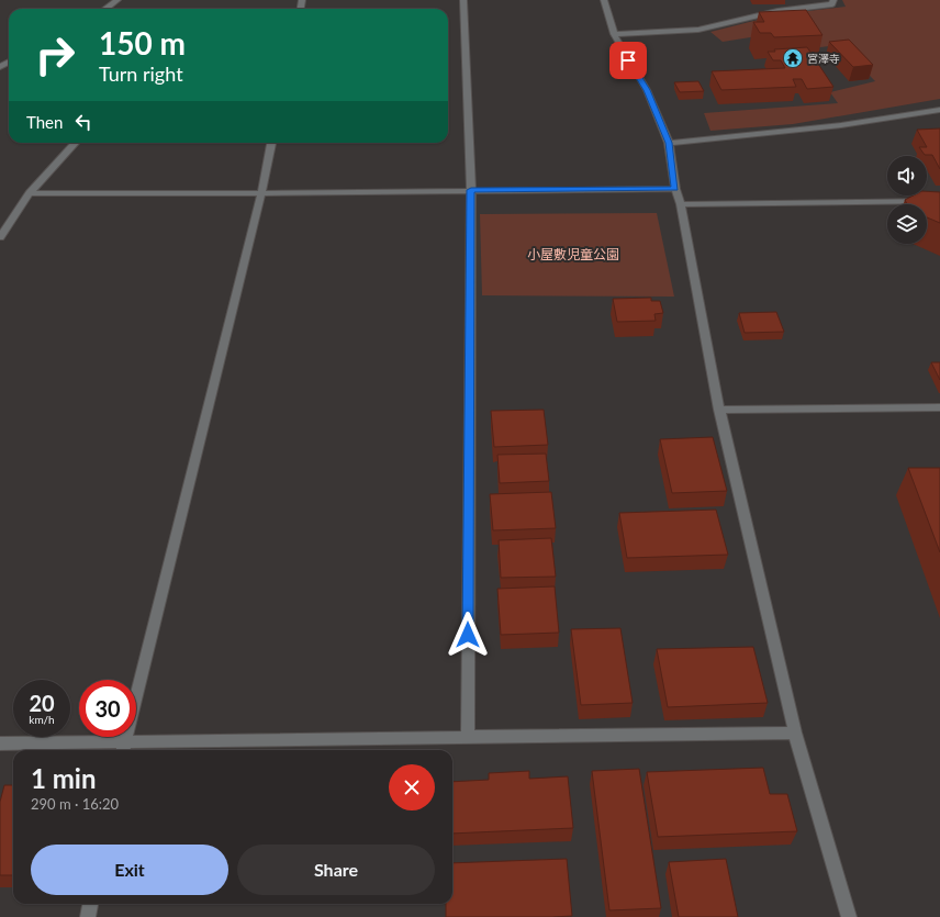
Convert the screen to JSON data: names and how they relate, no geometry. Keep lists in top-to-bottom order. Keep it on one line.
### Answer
{"parks":["小屋敷児童公園"],"places":{"temple":["宮澤寺"]},"page":{"turn":["150 m","Turn right"],"then":"Then","speed":"20 km/h","limit":"30","heading":["1 min","290 m · 16:20"],"buttons":["Exit","Share"]}}
